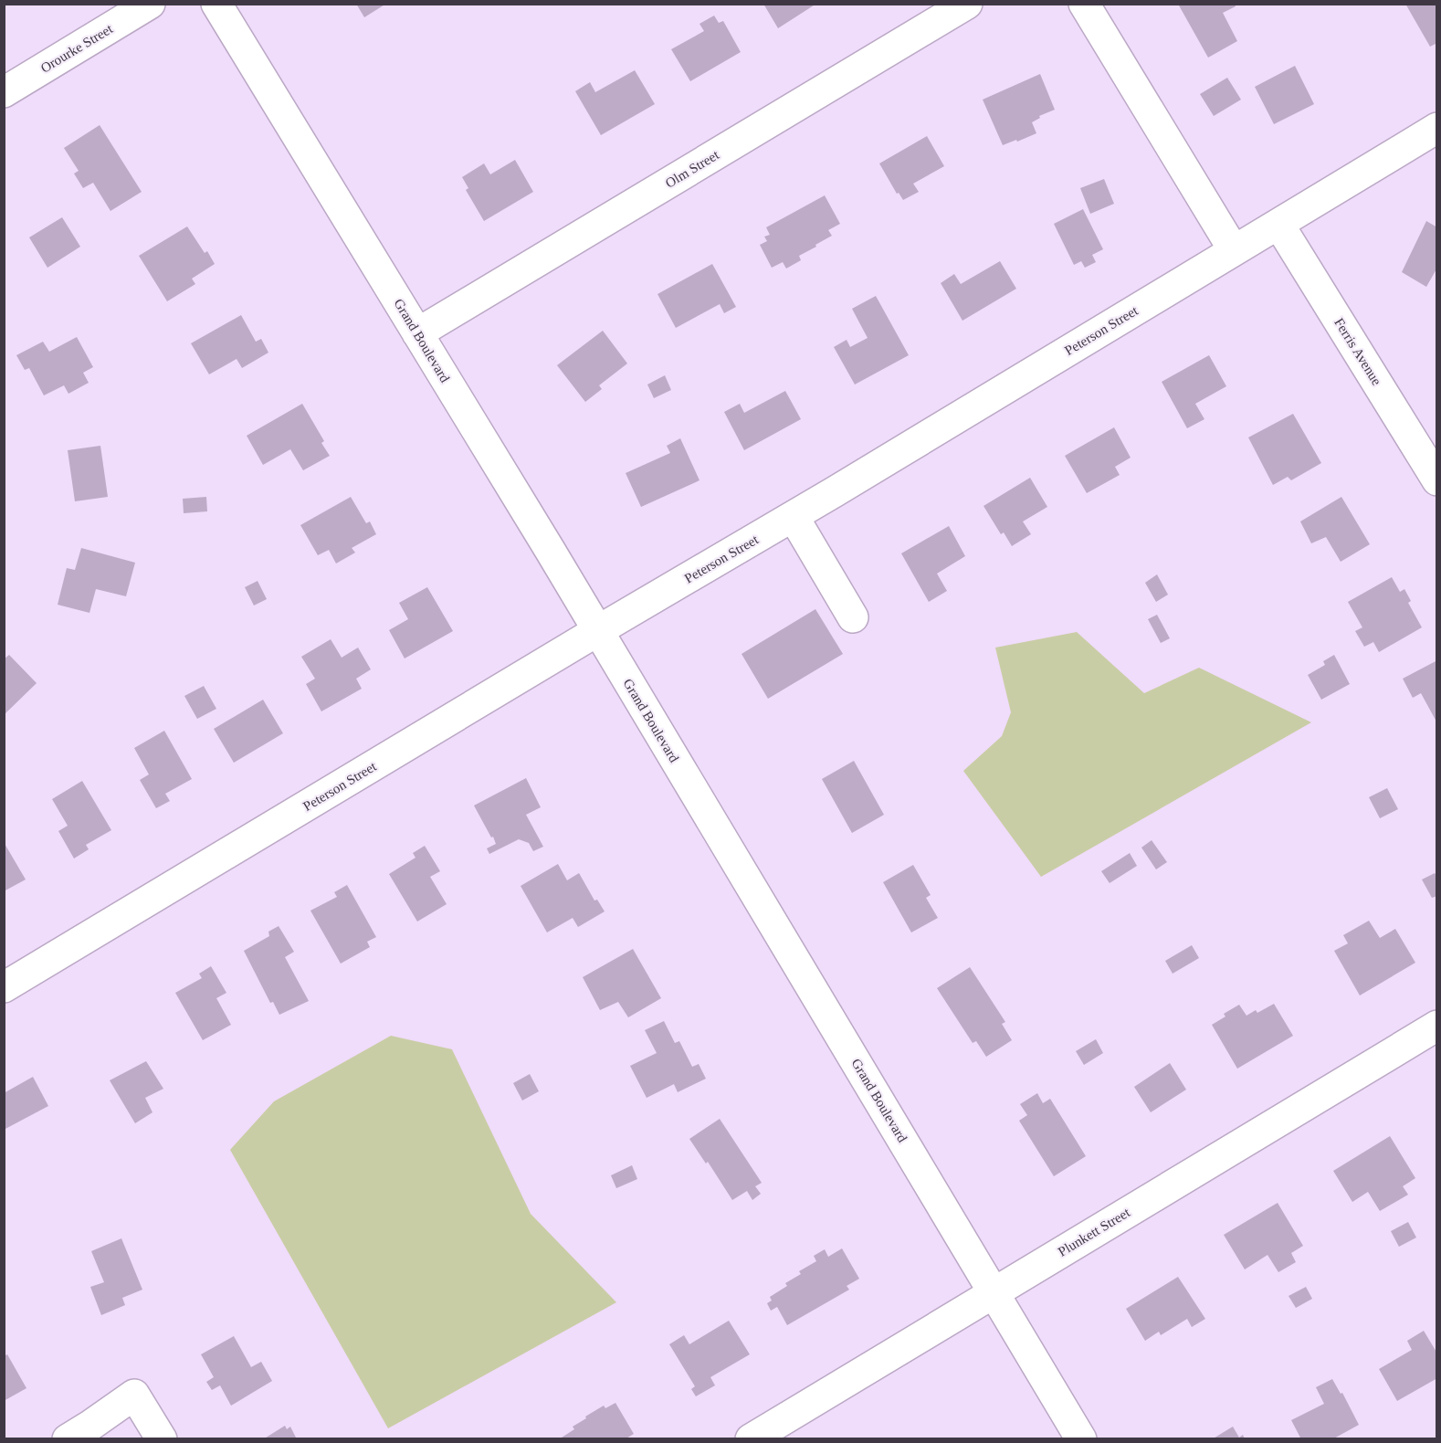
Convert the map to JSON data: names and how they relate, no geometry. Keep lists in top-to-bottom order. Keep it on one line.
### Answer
{"streets":{"street":["Orourke Street","Olm Street","Peterson Street","Grand Boulevard","Ferris Avenue","Plunkett Street"]},"crossings":[["Olm Street","Grand Boulevard"],["Peterson Street","Grand Boulevard"],["Peterson Street","Ferris Avenue"],["Grand Boulevard","Plunkett Street"]]}
